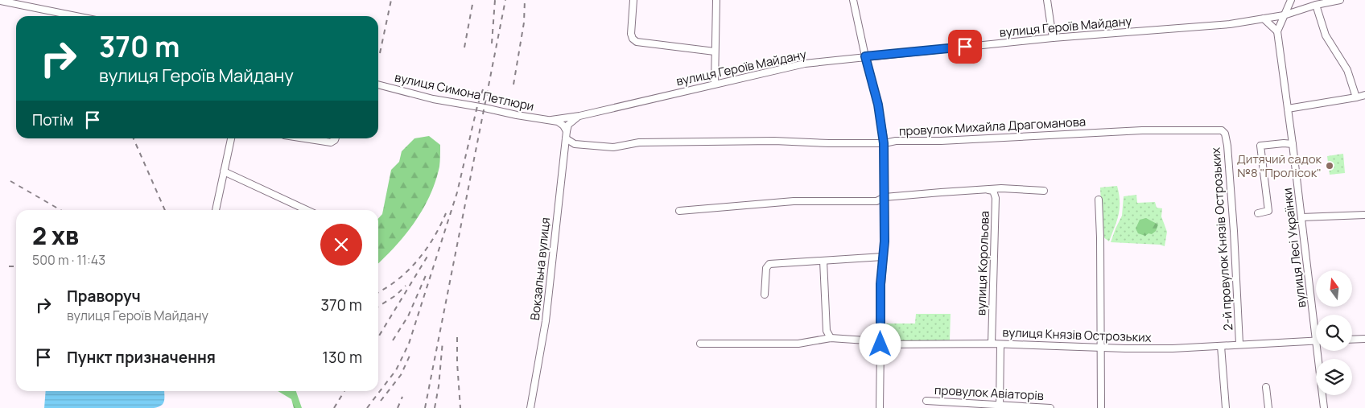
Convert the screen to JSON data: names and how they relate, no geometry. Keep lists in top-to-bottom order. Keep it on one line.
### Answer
{"streets":{"street":["вулиця Героїв Майдану","вулиця Симона Петлюри","провулок Михайла Драгоманова","2-й провулок Князів Острозьких","вулиця Лесі Українки","вулиця Корольова","Вокзальна вулиця","вулиця Князів Острозьких","провулок Авіаторів"]},"crossings":[["вулиця Героїв Майдану","вулиця Симона Петлюри"],["вулиця Героїв Майдану","вулиця Лесі Українки"],["провулок Михайла Драгоманова","2-й провулок Князів Острозьких"],["провулок Михайла Драгоманова","Вокзальна вулиця"],["2-й провулок Князів Острозьких","вулиця Князів Острозьких"],["вулиця Лесі Українки","вулиця Князів Острозьких"],["вулиця Корольова","вулиця Князів Острозьких"]],"places":["Дитячий садок №8 \"Пролісок\""],"north":"top","page":{"turn":["370 m","вулиця Героїв Майдану"],"then":"Потім","heading":["2 хв","500 m · 11:43"],"list":[{"name":"Праворуч","note":"вулиця Героїв Майдану","value":"370 m"},{"name":"Пункт призначення","value":"130 m"}]}}
